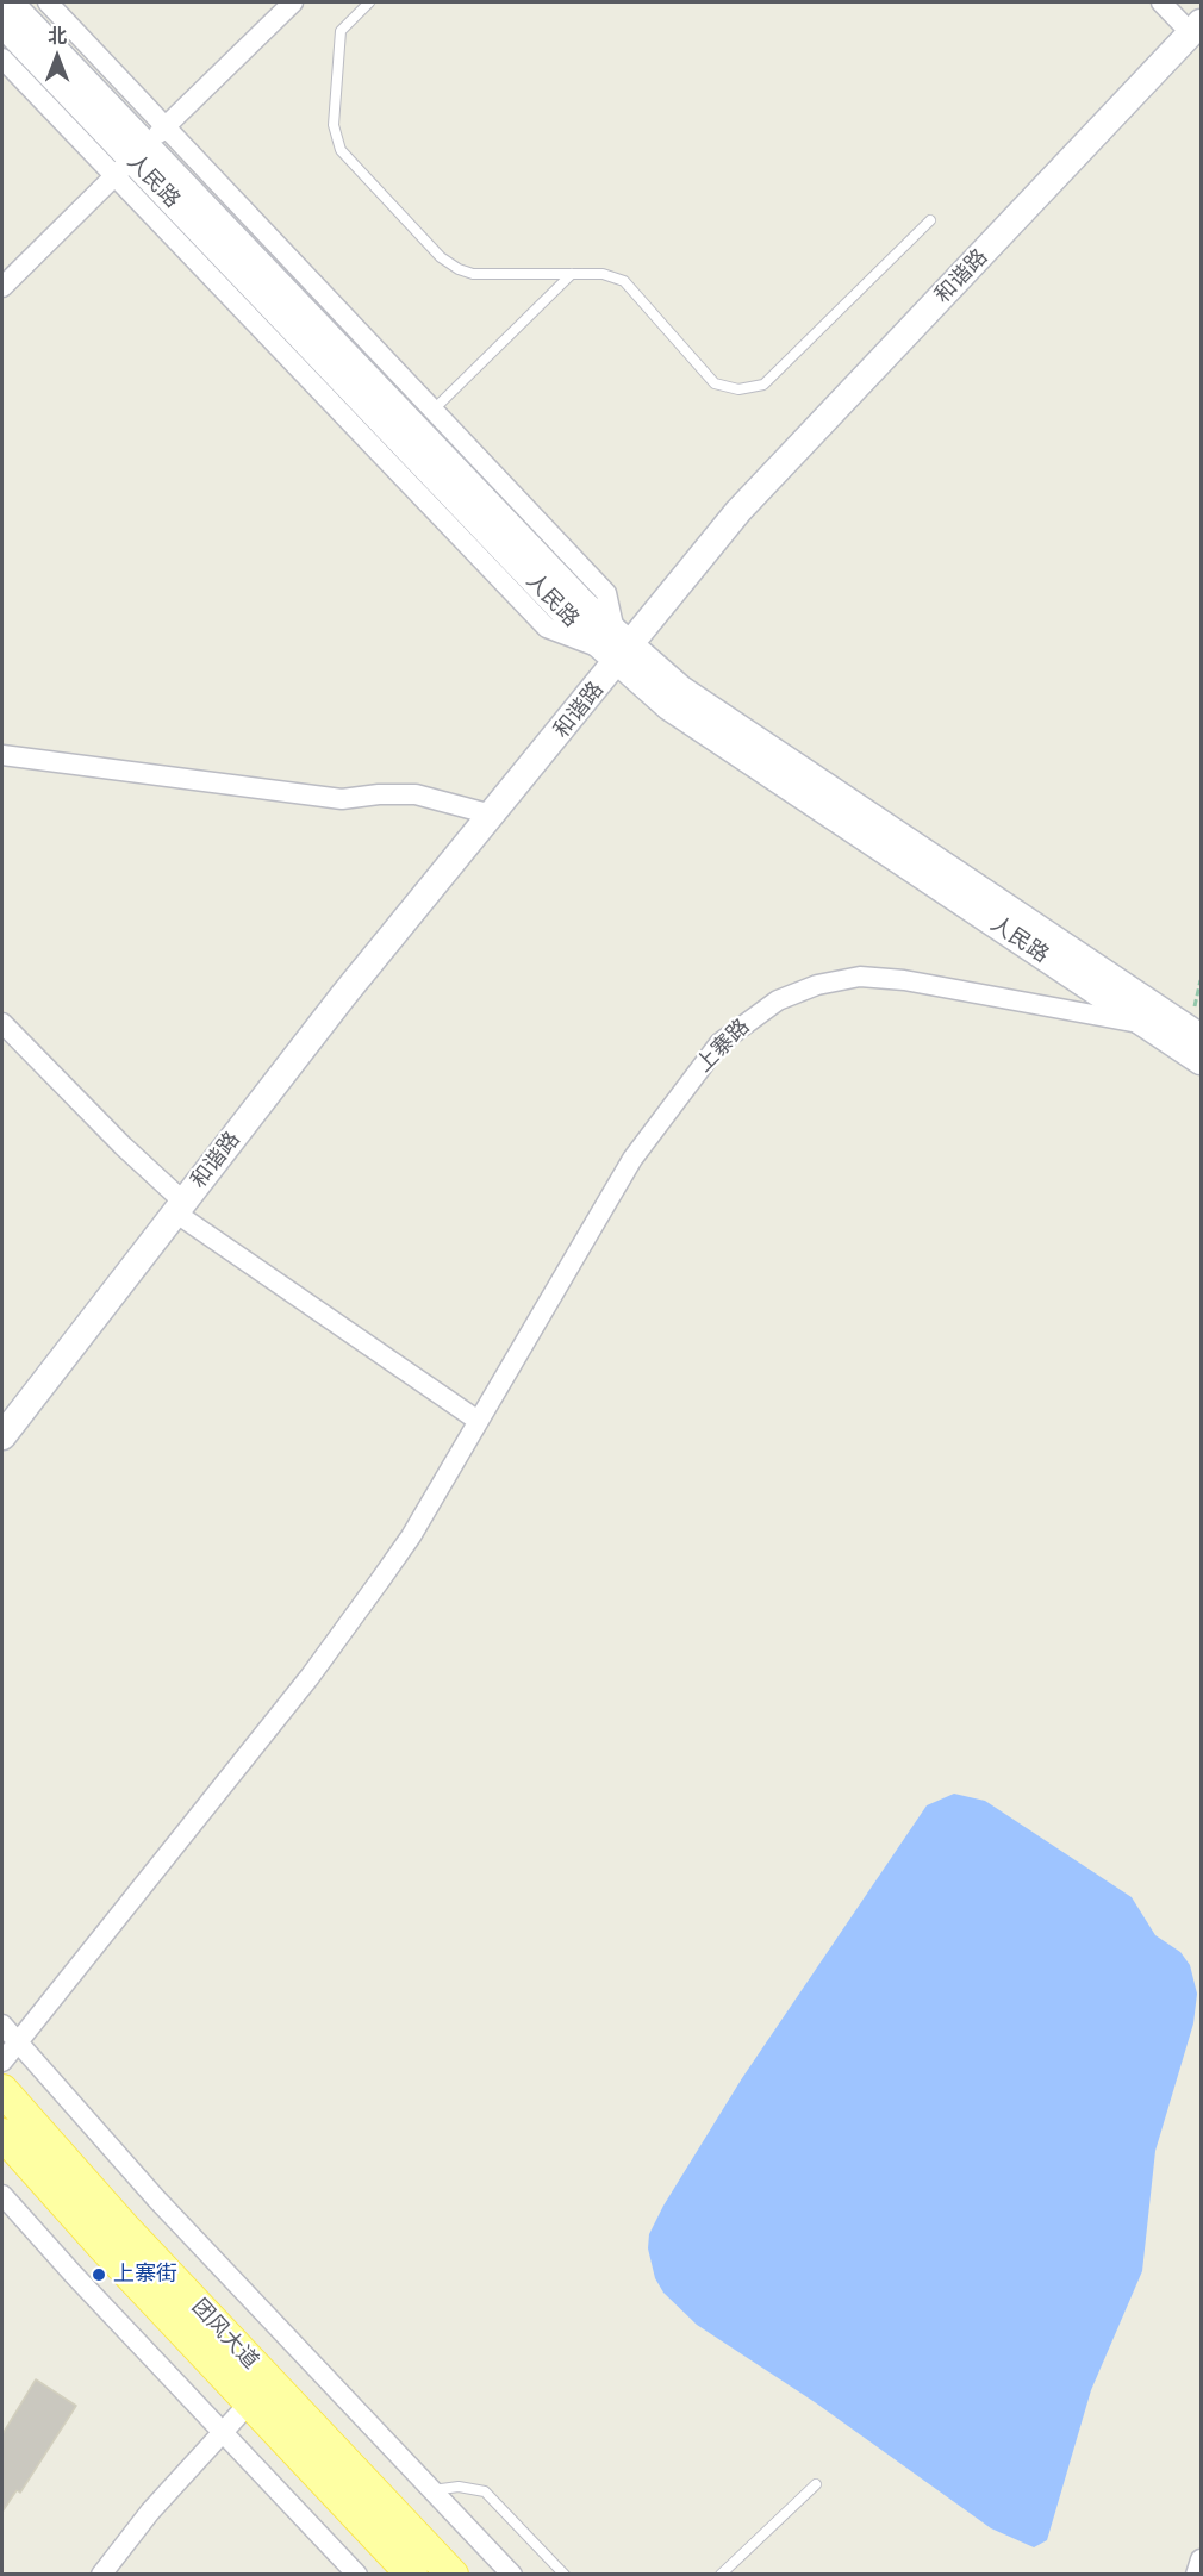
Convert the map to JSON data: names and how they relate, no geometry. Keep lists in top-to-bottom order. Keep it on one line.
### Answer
{"streets":{"main road":["团风大道"],"street":["人民路","和谐路","上寨路"]},"crossings":[["人民路","和谐路"],["人民路","上寨路"]],"places":["上寨街"],"north":"top"}
